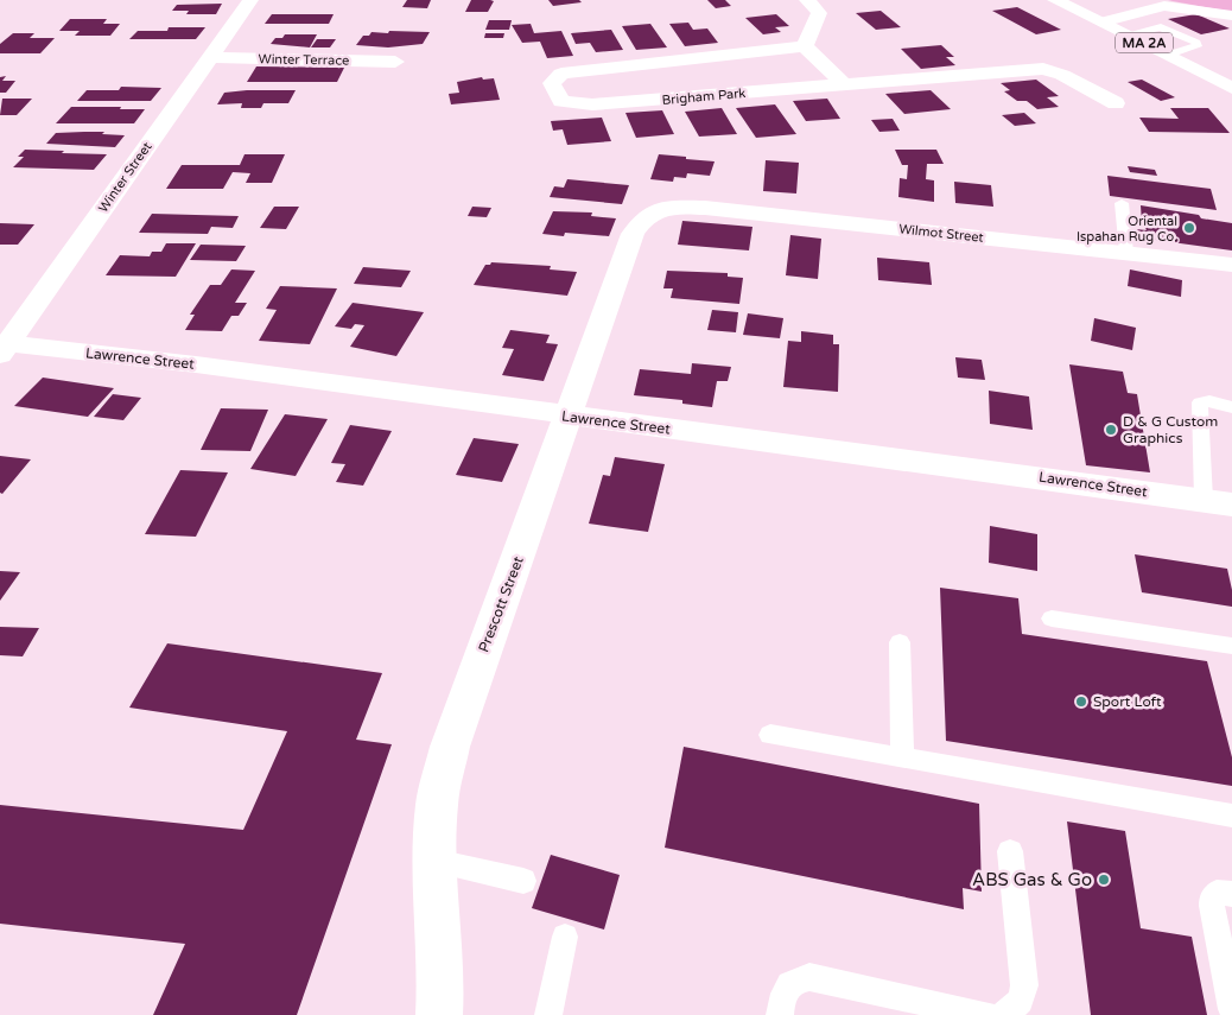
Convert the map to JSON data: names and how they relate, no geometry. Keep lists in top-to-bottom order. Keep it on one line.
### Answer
{"streets":{"street":["MA 2A","Winter Terrace","Brigham Park","Winter Street","Wilmot Street","Lawrence Street","Prescott Street"]},"crossings":[["Winter Terrace","Winter Street"],["Winter Street","Lawrence Street"],["Wilmot Street","Prescott Street"],["Lawrence Street","Prescott Street"]],"places":["Oriental Ispahan Rug Co.","D & G Custom Graphics","Sport Loft","ABS Gas & Go"]}
